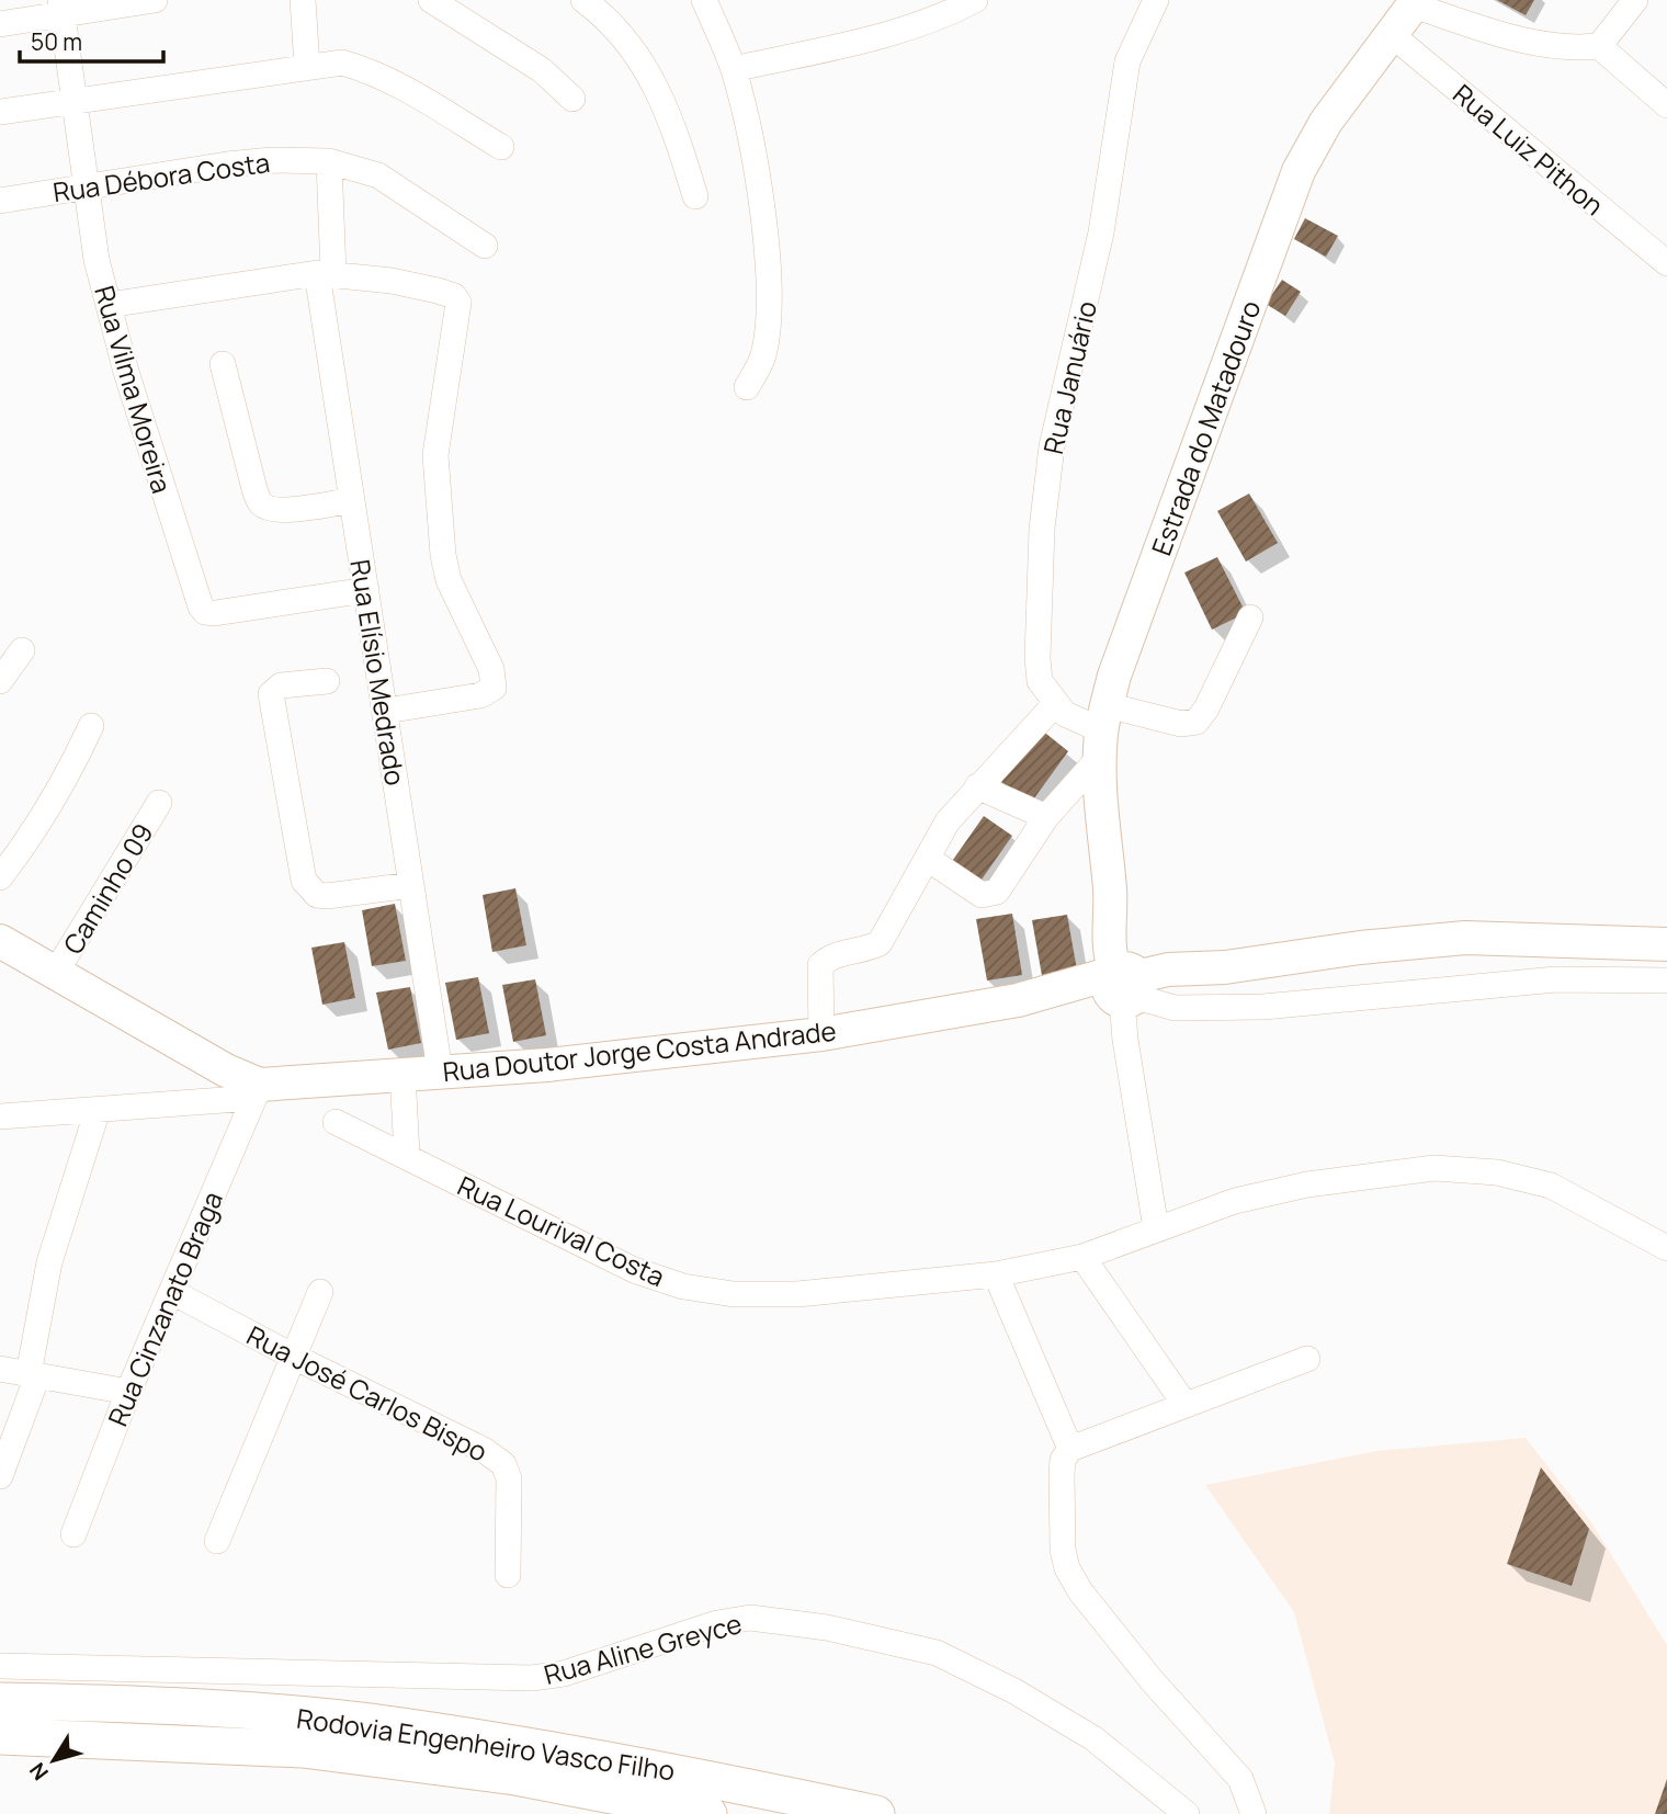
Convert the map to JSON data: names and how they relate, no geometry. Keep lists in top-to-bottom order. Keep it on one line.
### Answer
{"streets":{"highway":["Rodovia Engenheiro Vasco Filho"],"main road":["Estrada do Matadouro","Rua Doutor Jorge Costa Andrade"],"street":["Rua Luiz Pithon","Rua Débora Costa","Rua Januário","Rua Vilma Moreira","Rua Elísio Medrado","Caminho 09","Rua Lourival Costa","Rua Cinzanato Braga","Rua José Carlos Bispo","Rua Aline Greyce"]},"crossings":[["Rua Luiz Pithon","Estrada do Matadouro"],["Rua Débora Costa","Rua Vilma Moreira"],["Rua Débora Costa","Rua Elísio Medrado"],["Rua Vilma Moreira","Rua Elísio Medrado"],["Estrada do Matadouro","Rua Doutor Jorge Costa Andrade"],["Rua Elísio Medrado","Rua Doutor Jorge Costa Andrade"],["Rua Doutor Jorge Costa Andrade","Rua Cinzanato Braga"],["Rua Cinzanato Braga","Rua José Carlos Bispo"]],"scale_bar":"50 m","north":"bottom left"}
